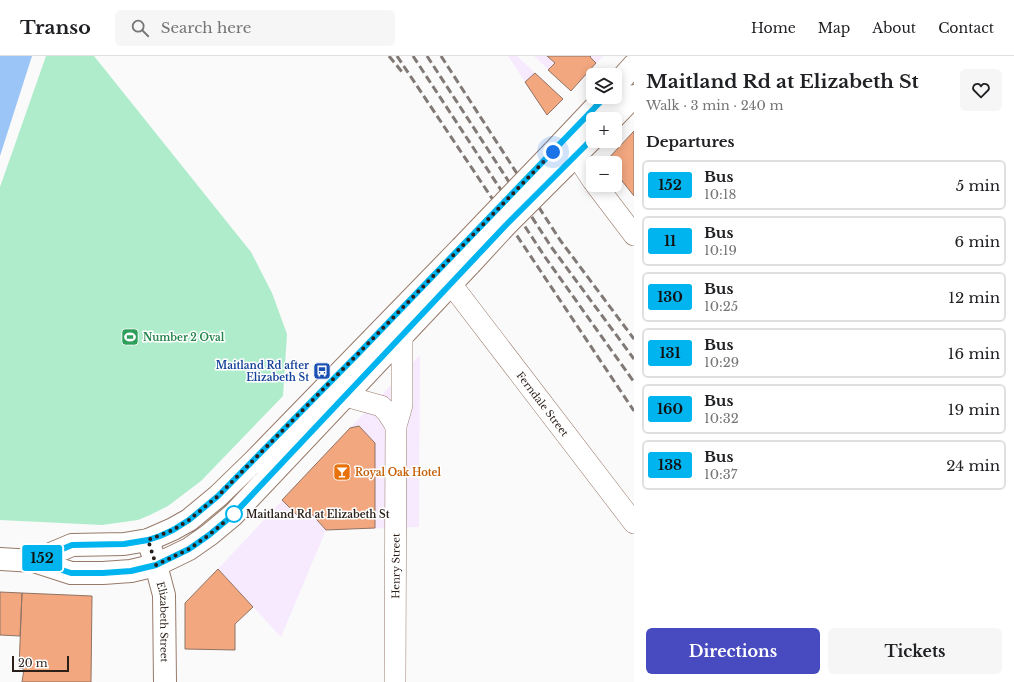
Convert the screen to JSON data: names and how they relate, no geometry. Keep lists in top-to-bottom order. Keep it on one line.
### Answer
{"streets":{"main road":["Elizabeth Street"],"street":["Ferndale Street","Henry Street"]},"places":{"sports":["Number 2 Oval"],"bus stop":["Maitland Rd after Elizabeth St"],"bar":["Royal Oak Hotel"],"other":["Maitland Rd at Elizabeth St"]},"lines":["bus line 152"],"scale_bar":"20 m","page":{"header":"Transo","search":"Search here","nav":["Home","Map","About","Contact"],"on_map":"152","heading":[["Maitland Rd at Elizabeth St","Walk · 3 min · 240 m"],"Departures"],"map_buttons":["+","−"],"list":[{"mark":"152","name":"Bus","note":"10:18","value":"5 min"},{"mark":"11","name":"Bus","note":"10:19","value":"6 min"},{"mark":"130","name":"Bus","note":"10:25","value":"12 min"},{"mark":"131","name":"Bus","note":"10:29","value":"16 min"},{"mark":"160","name":"Bus","note":"10:32","value":"19 min"},{"mark":"138","name":"Bus","note":"10:37","value":"24 min"}],"buttons":["Directions","Tickets"],"scale":"20 m"}}
